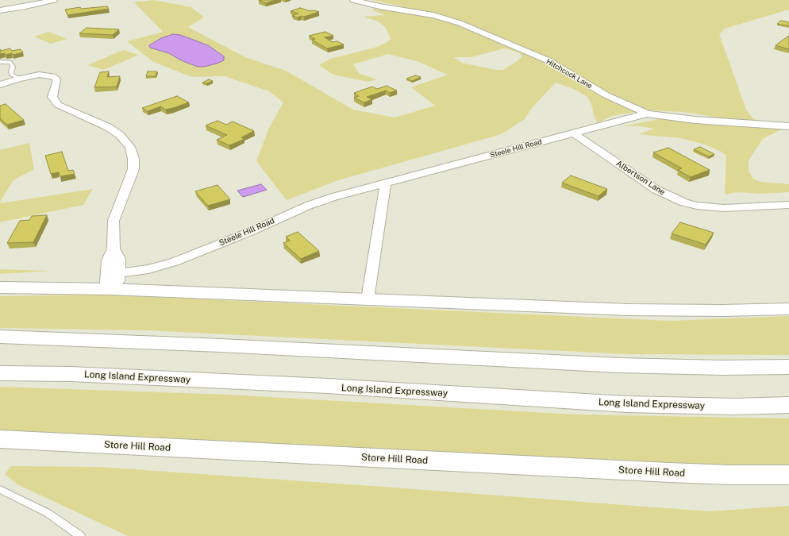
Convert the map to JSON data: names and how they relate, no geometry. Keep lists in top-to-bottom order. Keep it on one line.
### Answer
{"streets":{"main road":["Long Island Expressway","Store Hill Road"],"street":["Hitchcock Lane","Steele Hill Road","Albertson Lane"]},"crossings":[["Hitchcock Lane","Steele Hill Road"],["Steele Hill Road","Albertson Lane"]]}
